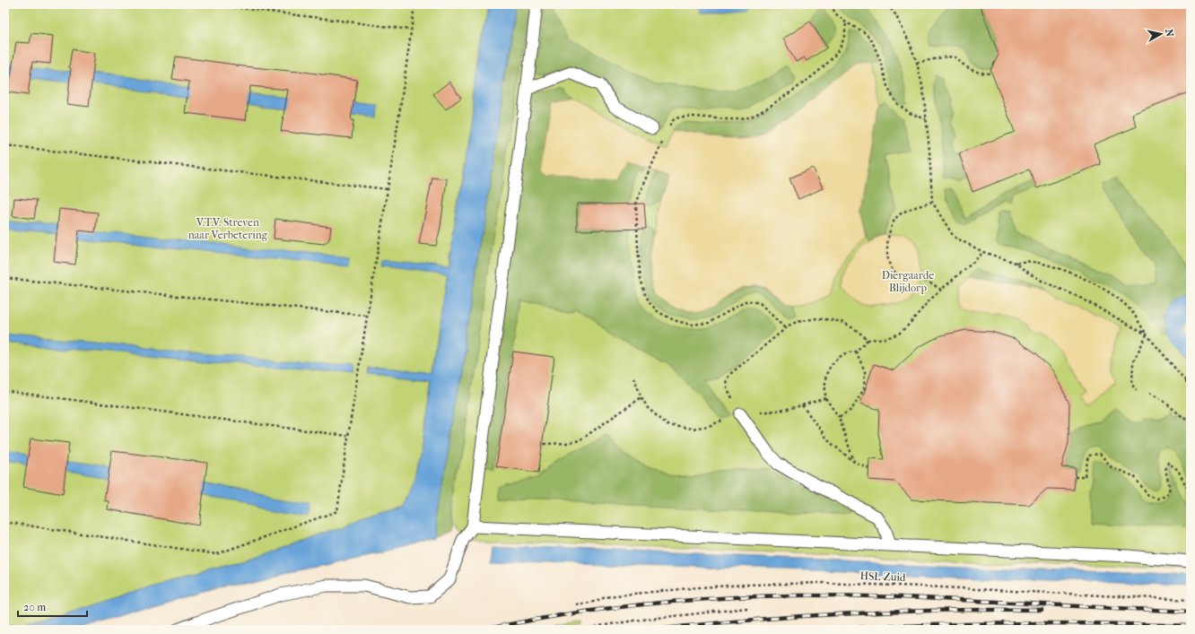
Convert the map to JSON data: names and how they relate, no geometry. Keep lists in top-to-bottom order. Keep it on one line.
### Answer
{"streets":{"path":["HSL-Zuid"]},"parks":["V.T.V. Streven naar Verbetering","Diergaarde Blijdorp"],"scale_bar":"20 m","north":"right"}
